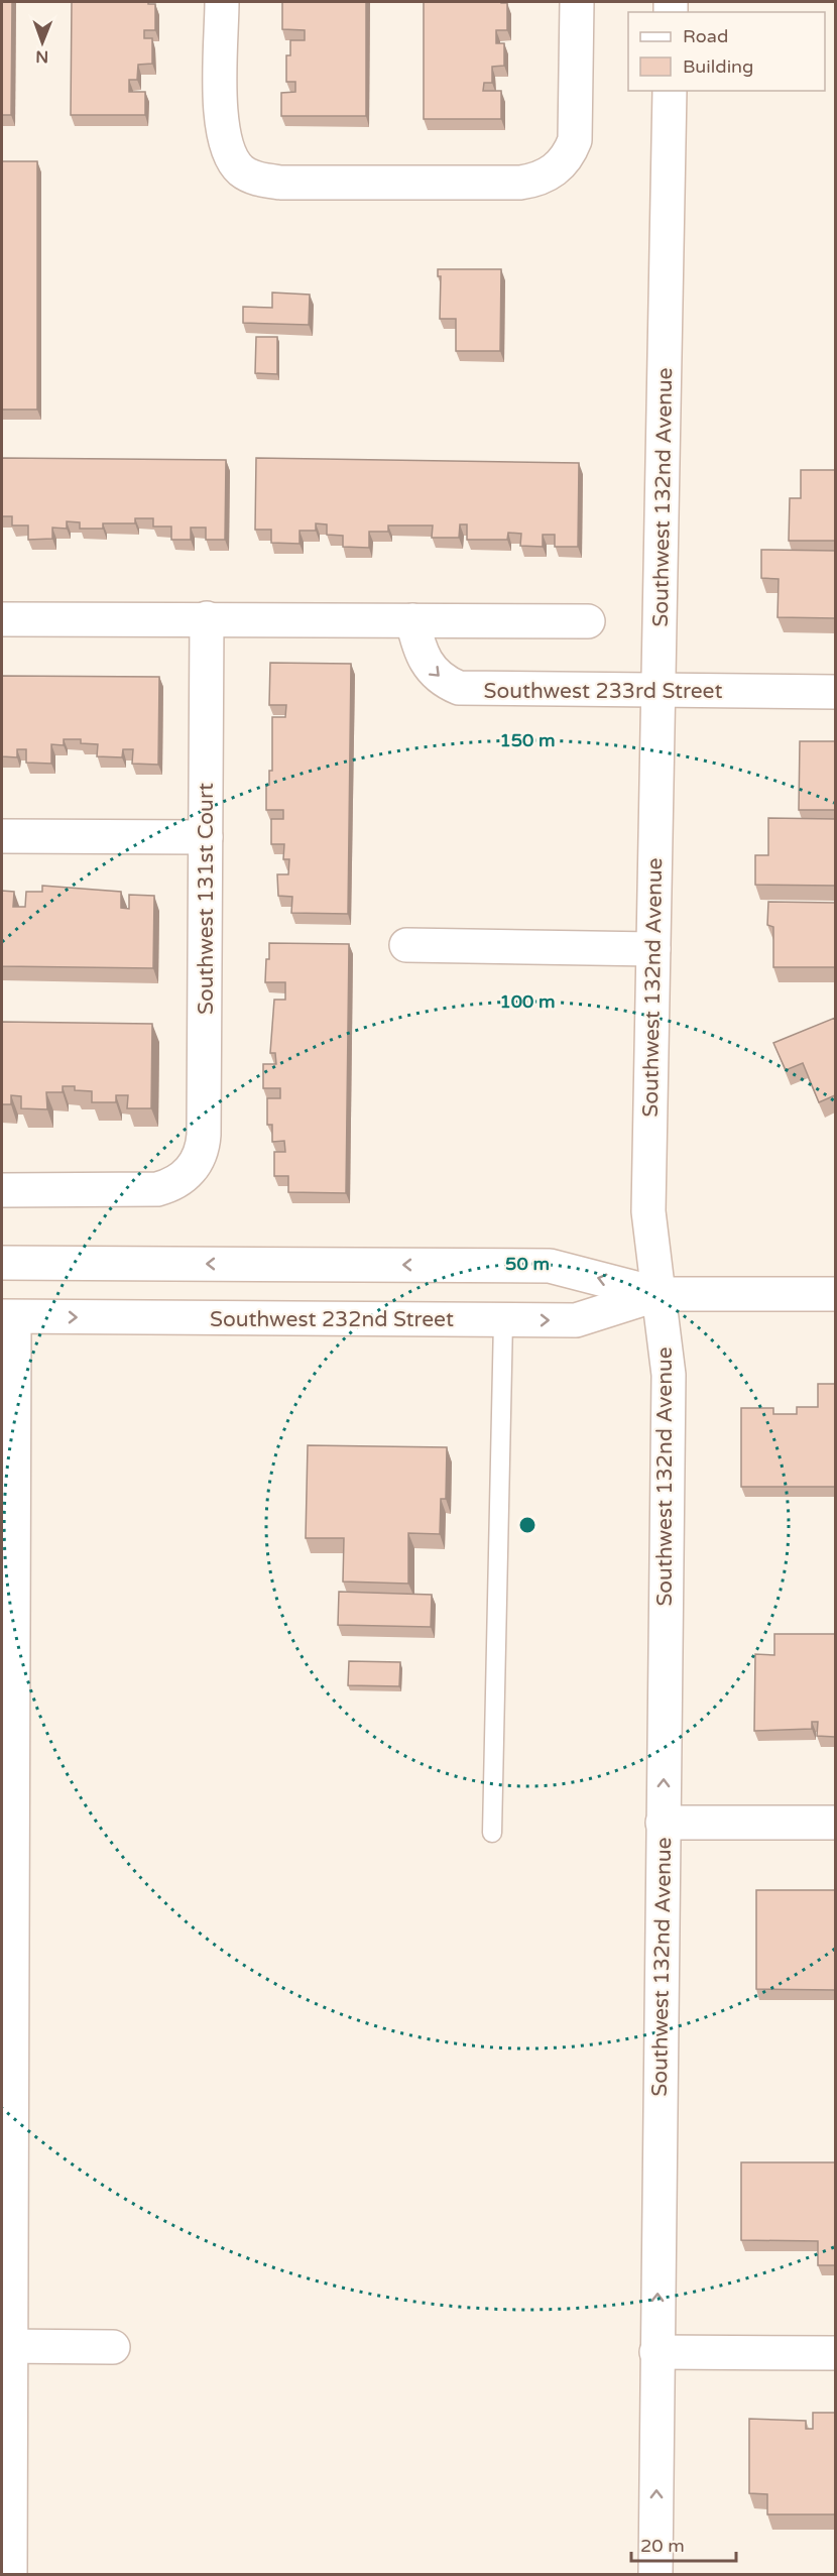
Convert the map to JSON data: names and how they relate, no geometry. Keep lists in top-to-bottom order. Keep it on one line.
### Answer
{"streets":{"street":["Southwest 132nd Avenue","Southwest 233rd Street","Southwest 131st Court","Southwest 232nd Street"]},"crossings":[["Southwest 132nd Avenue","Southwest 233rd Street"],["Southwest 132nd Avenue","Southwest 232nd Street"]],"one_way":["Southwest 132nd Avenue"],"legend":["Road","Building"],"scale_bar":"20 m","north":"bottom","rings":["150 m","100 m","50 m"]}
